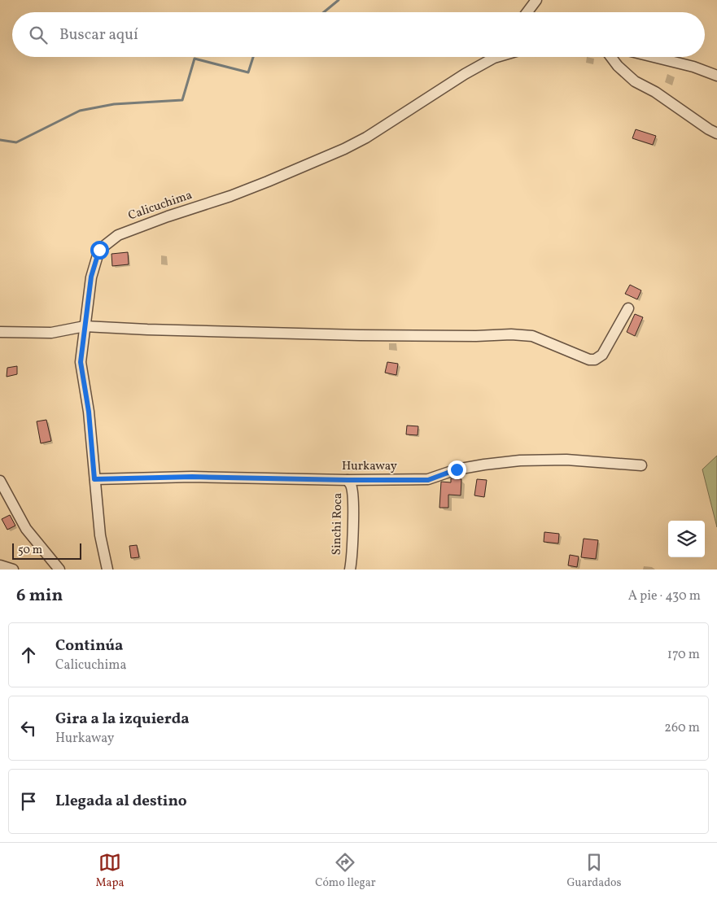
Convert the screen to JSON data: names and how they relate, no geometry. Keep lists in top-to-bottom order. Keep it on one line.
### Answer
{"streets":{"street":["Calicuchima","Hurkaway","Sinchi Roca"]},"crossings":[["Calicuchima","Hurkaway"],["Hurkaway","Sinchi Roca"]],"scale_bar":"50 m","page":{"search":"Buscar aquí","scale":"50 m","heading":["6 min","A pie · 430 m"],"list":[["Continúa","Calicuchima","170 m"],["Gira a la izquierda","Hurkaway","260 m"],"Llegada al destino"],"nav":["Mapa","Cómo llegar","Guardados"]}}
